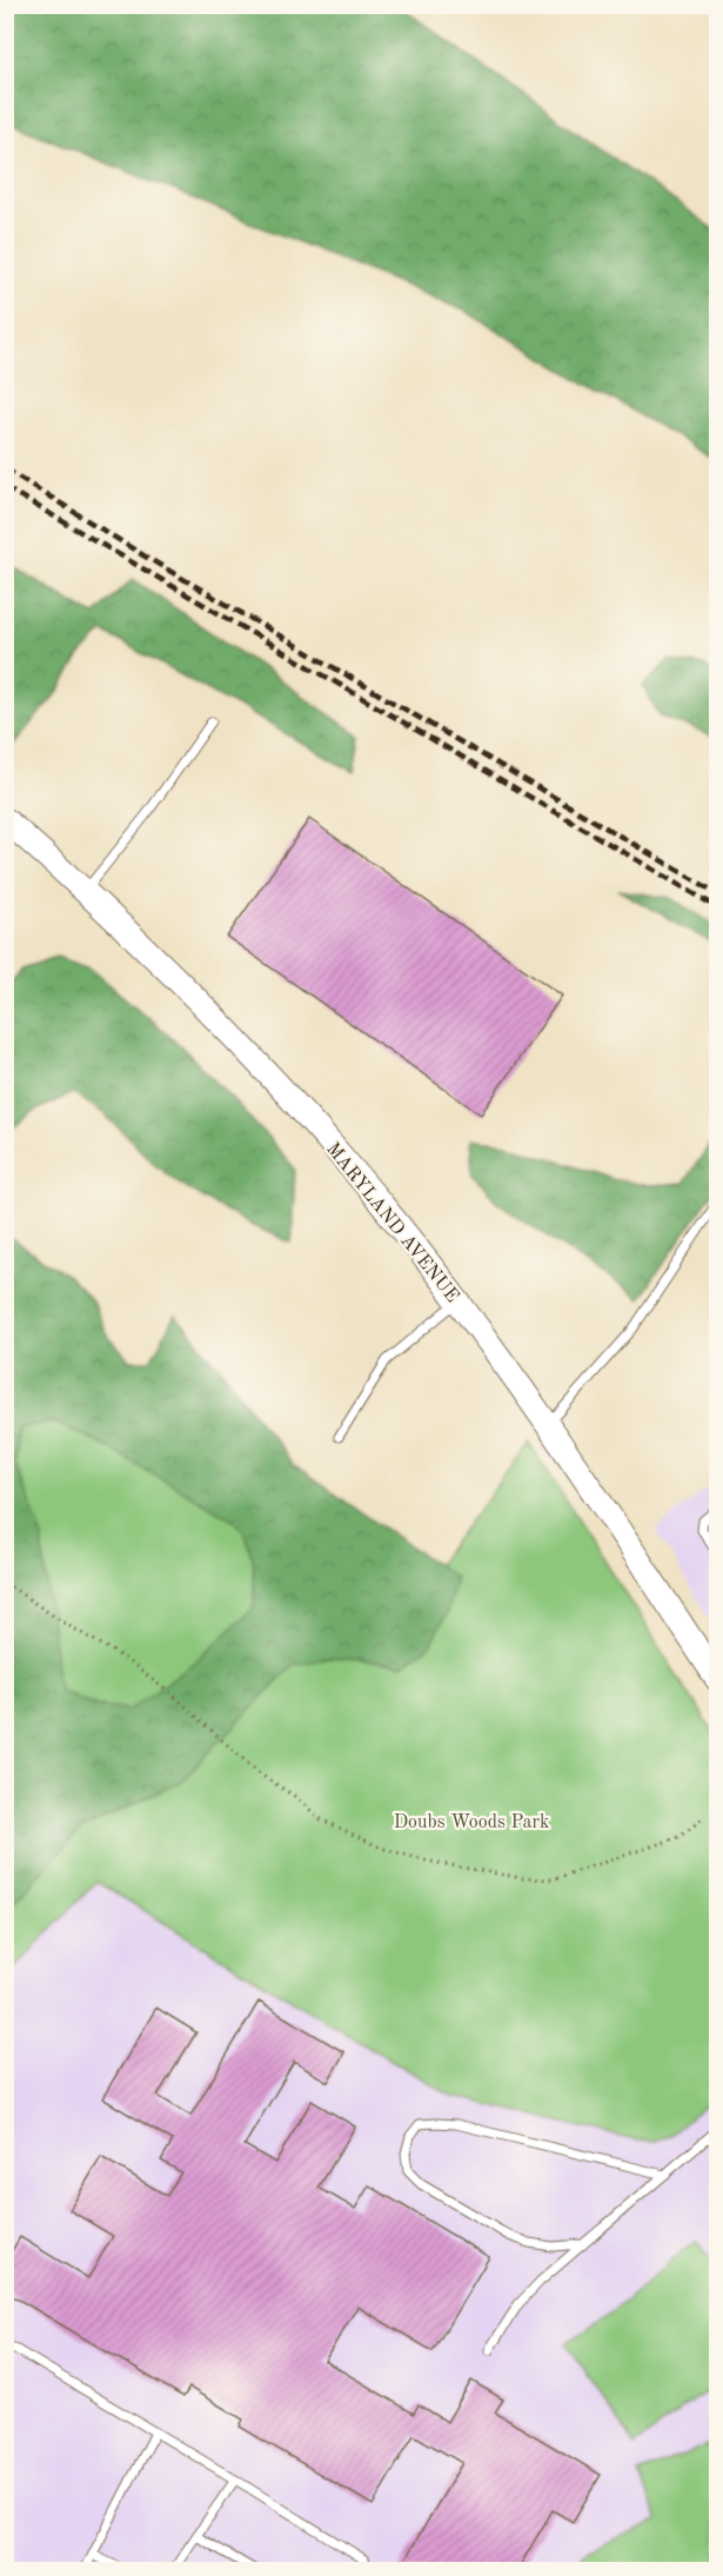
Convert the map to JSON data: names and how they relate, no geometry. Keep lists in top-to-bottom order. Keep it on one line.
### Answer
{"streets":{"main road":["MARYLAND AVENUE"]},"parks":["Doubs Woods Park"]}
